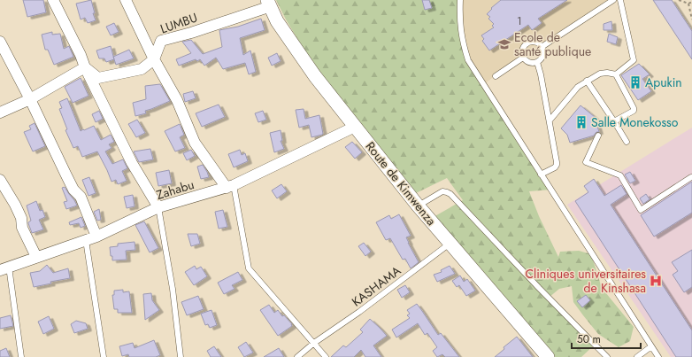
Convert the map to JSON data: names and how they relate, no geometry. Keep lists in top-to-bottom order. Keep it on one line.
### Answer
{"streets":{"street":["LUMBU","Route de Kimwenza","Zahabu"],"lane":["KASHAMA"]},"crossings":[["LUMBU","Route de Kimwenza"],["Route de Kimwenza","Zahabu"],["Route de Kimwenza","KASHAMA"]],"places":{"school or university":["Ecole de santé publique"],"building":["Apukin","Salle Monekosso"],"hospital":["Cliniques universitaires de Kinshasa"]},"house_numbers":["1"],"scale_bar":"50 m"}
